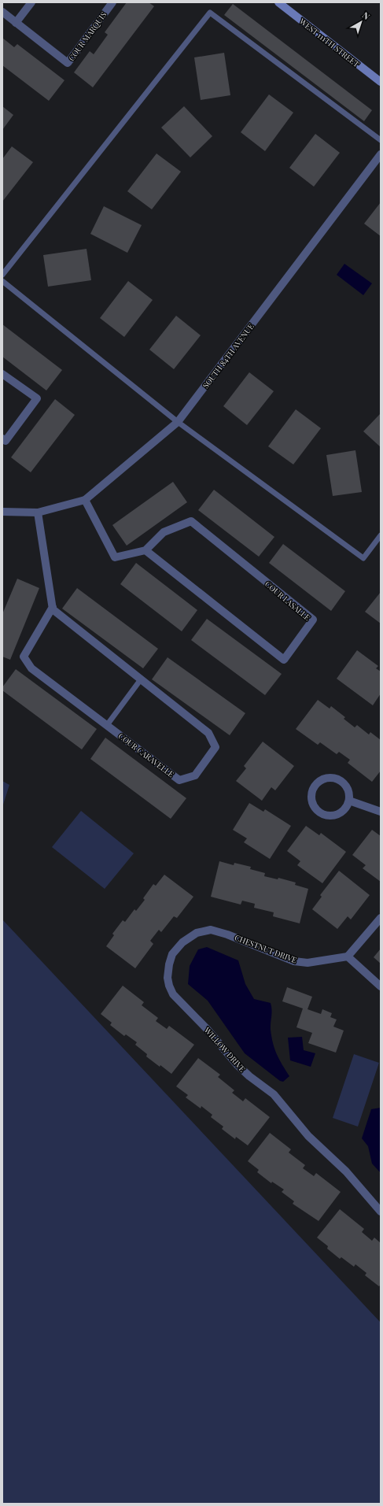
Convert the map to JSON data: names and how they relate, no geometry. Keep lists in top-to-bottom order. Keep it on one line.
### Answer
{"streets":{"main road":["WEST 111TH STREET"],"street":["COUR MARQUIS","SOUTH 84TH AVENUE","COUR LASALLE","COUR CARAVELLE","CHESTNUT DRIVE","WILLOW DRIVE"]},"crossings":[["CHESTNUT DRIVE","WILLOW DRIVE"]],"north":"top right"}
